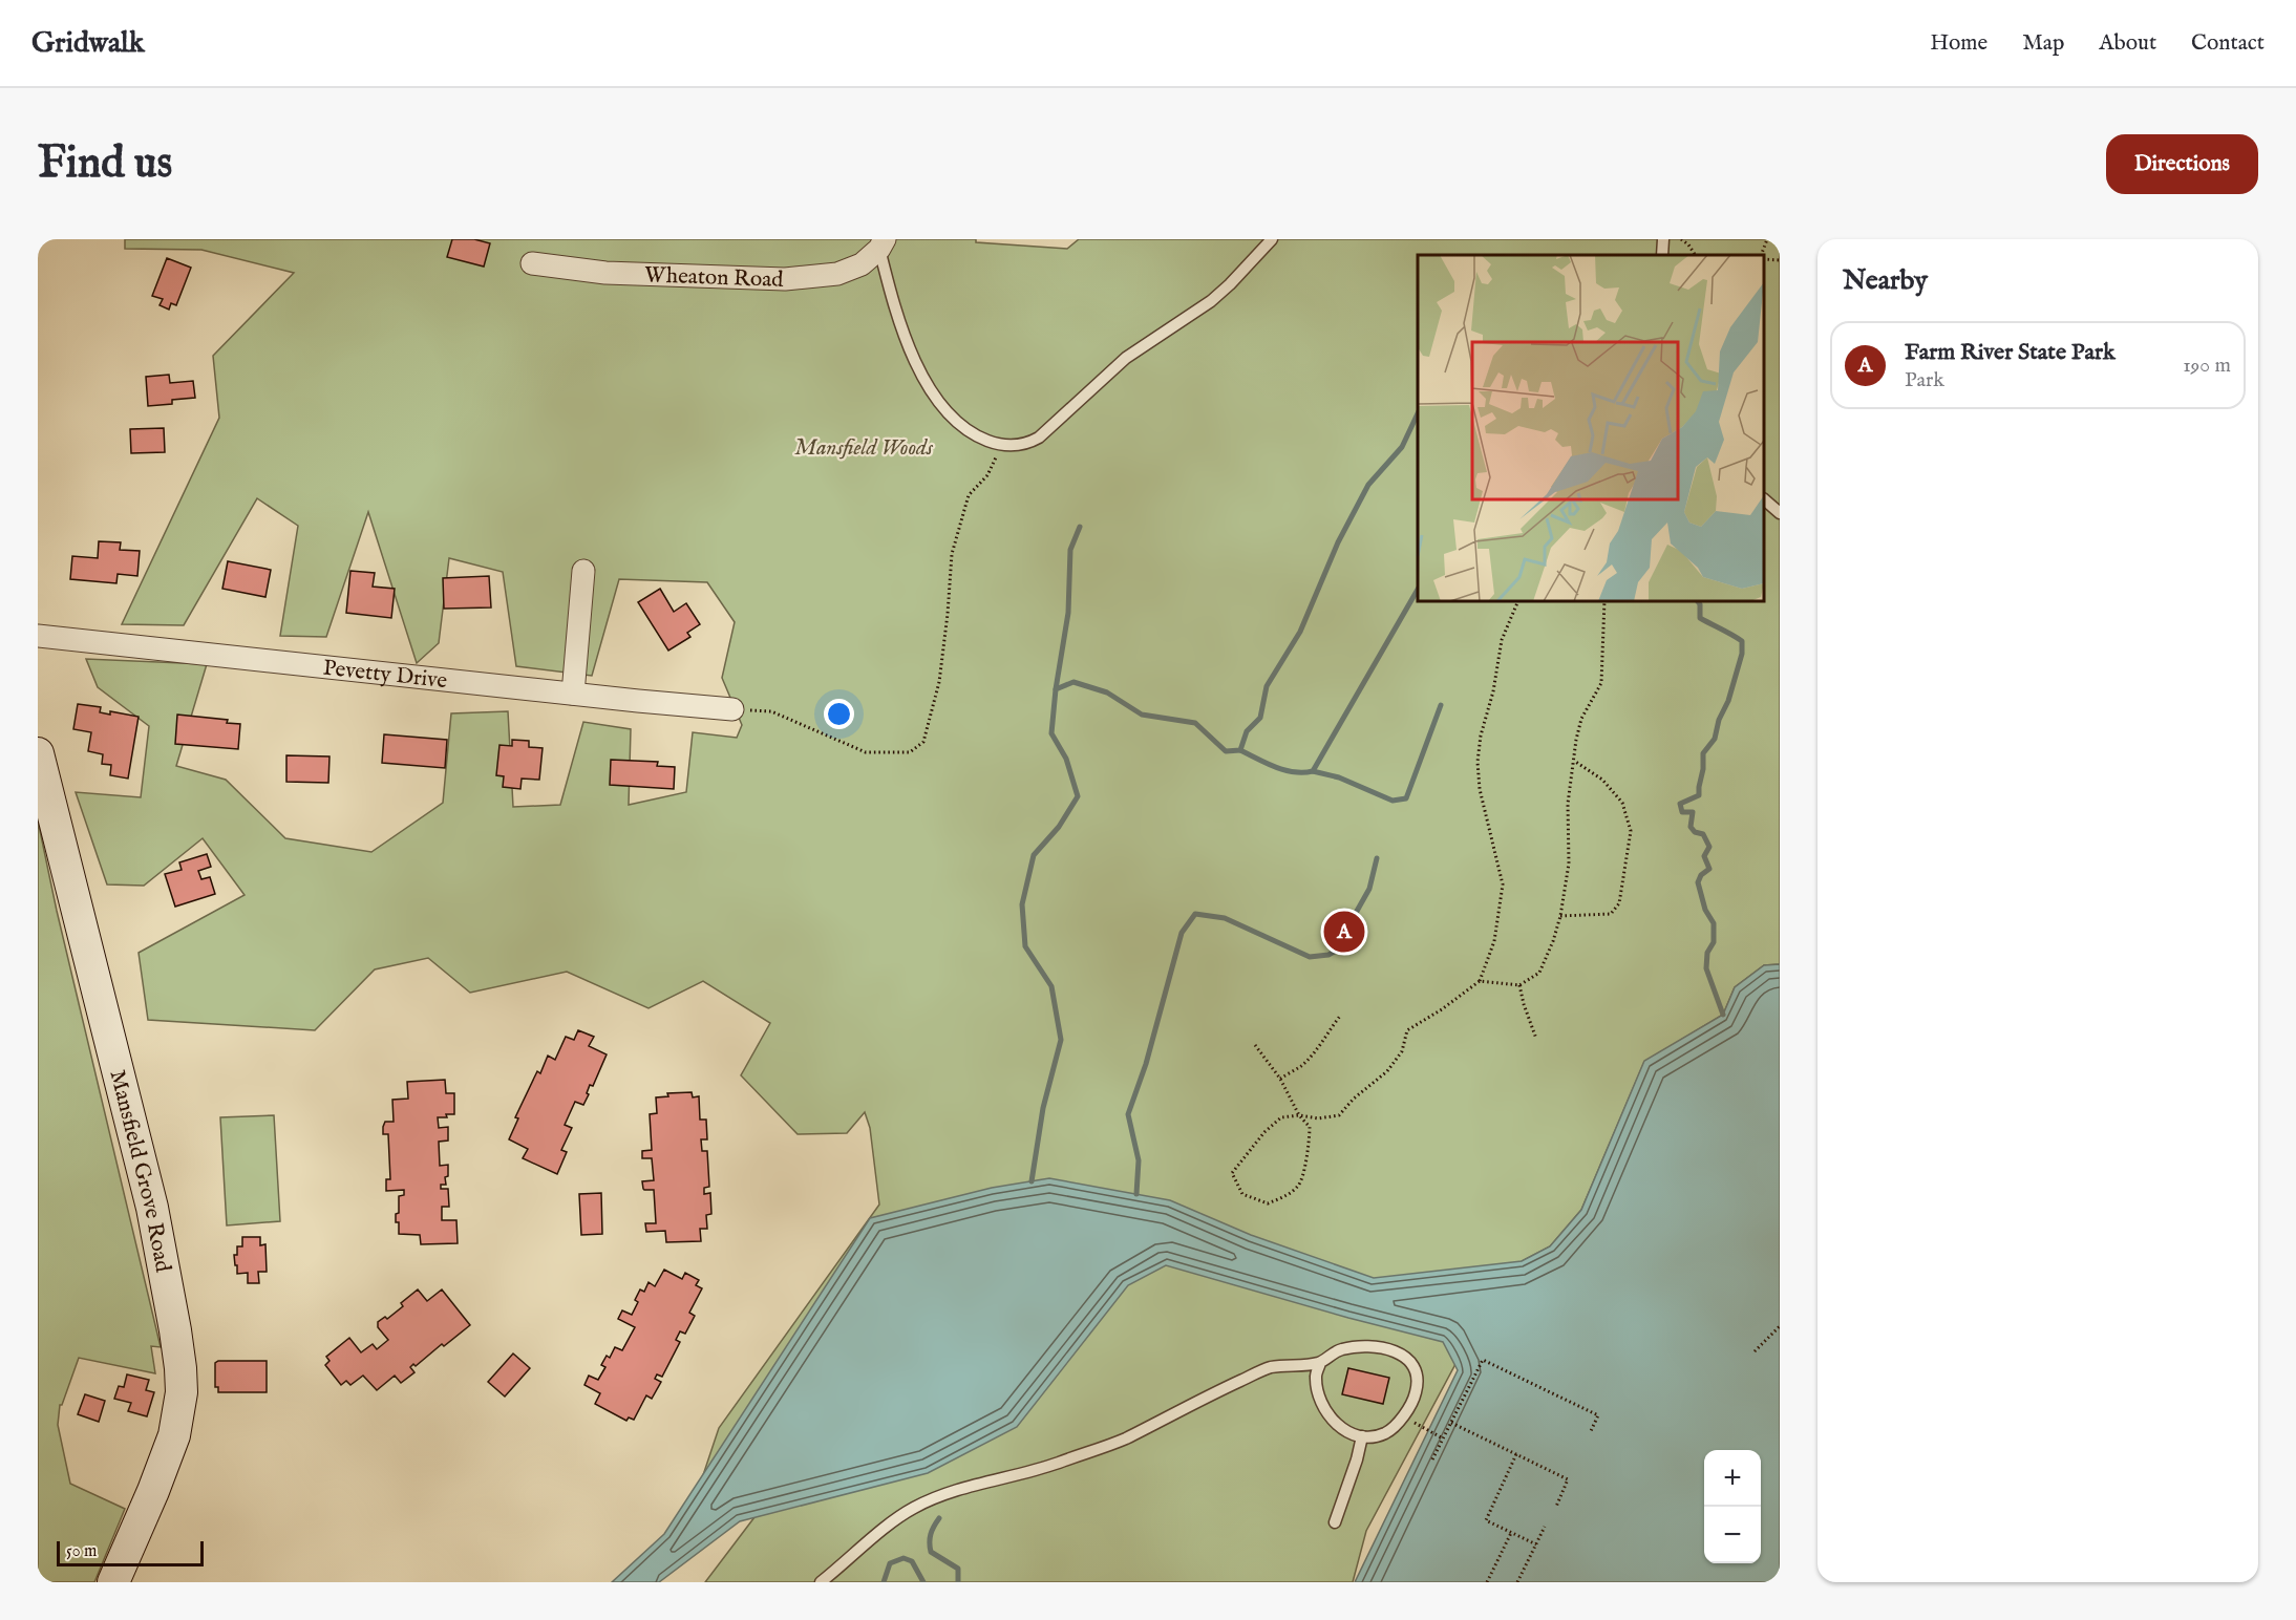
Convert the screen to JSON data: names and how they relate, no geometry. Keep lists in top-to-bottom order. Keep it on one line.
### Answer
{"streets":{"street":["Wheaton Road","Pevetty Drive","Mansfield Grove Road"]},"parks":["Mansfield Woods"],"scale_bar":"50 m","page":{"header":"Gridwalk","nav":["Home","Map","About","Contact"],"buttons":"Directions","title":"Find us","heading":"Nearby","list":[{"mark":"A","name":"Farm River State Park","note":"Park","value":"190 m"}],"pins":"A","map_buttons":["+","−"],"scale":"50 m"}}
